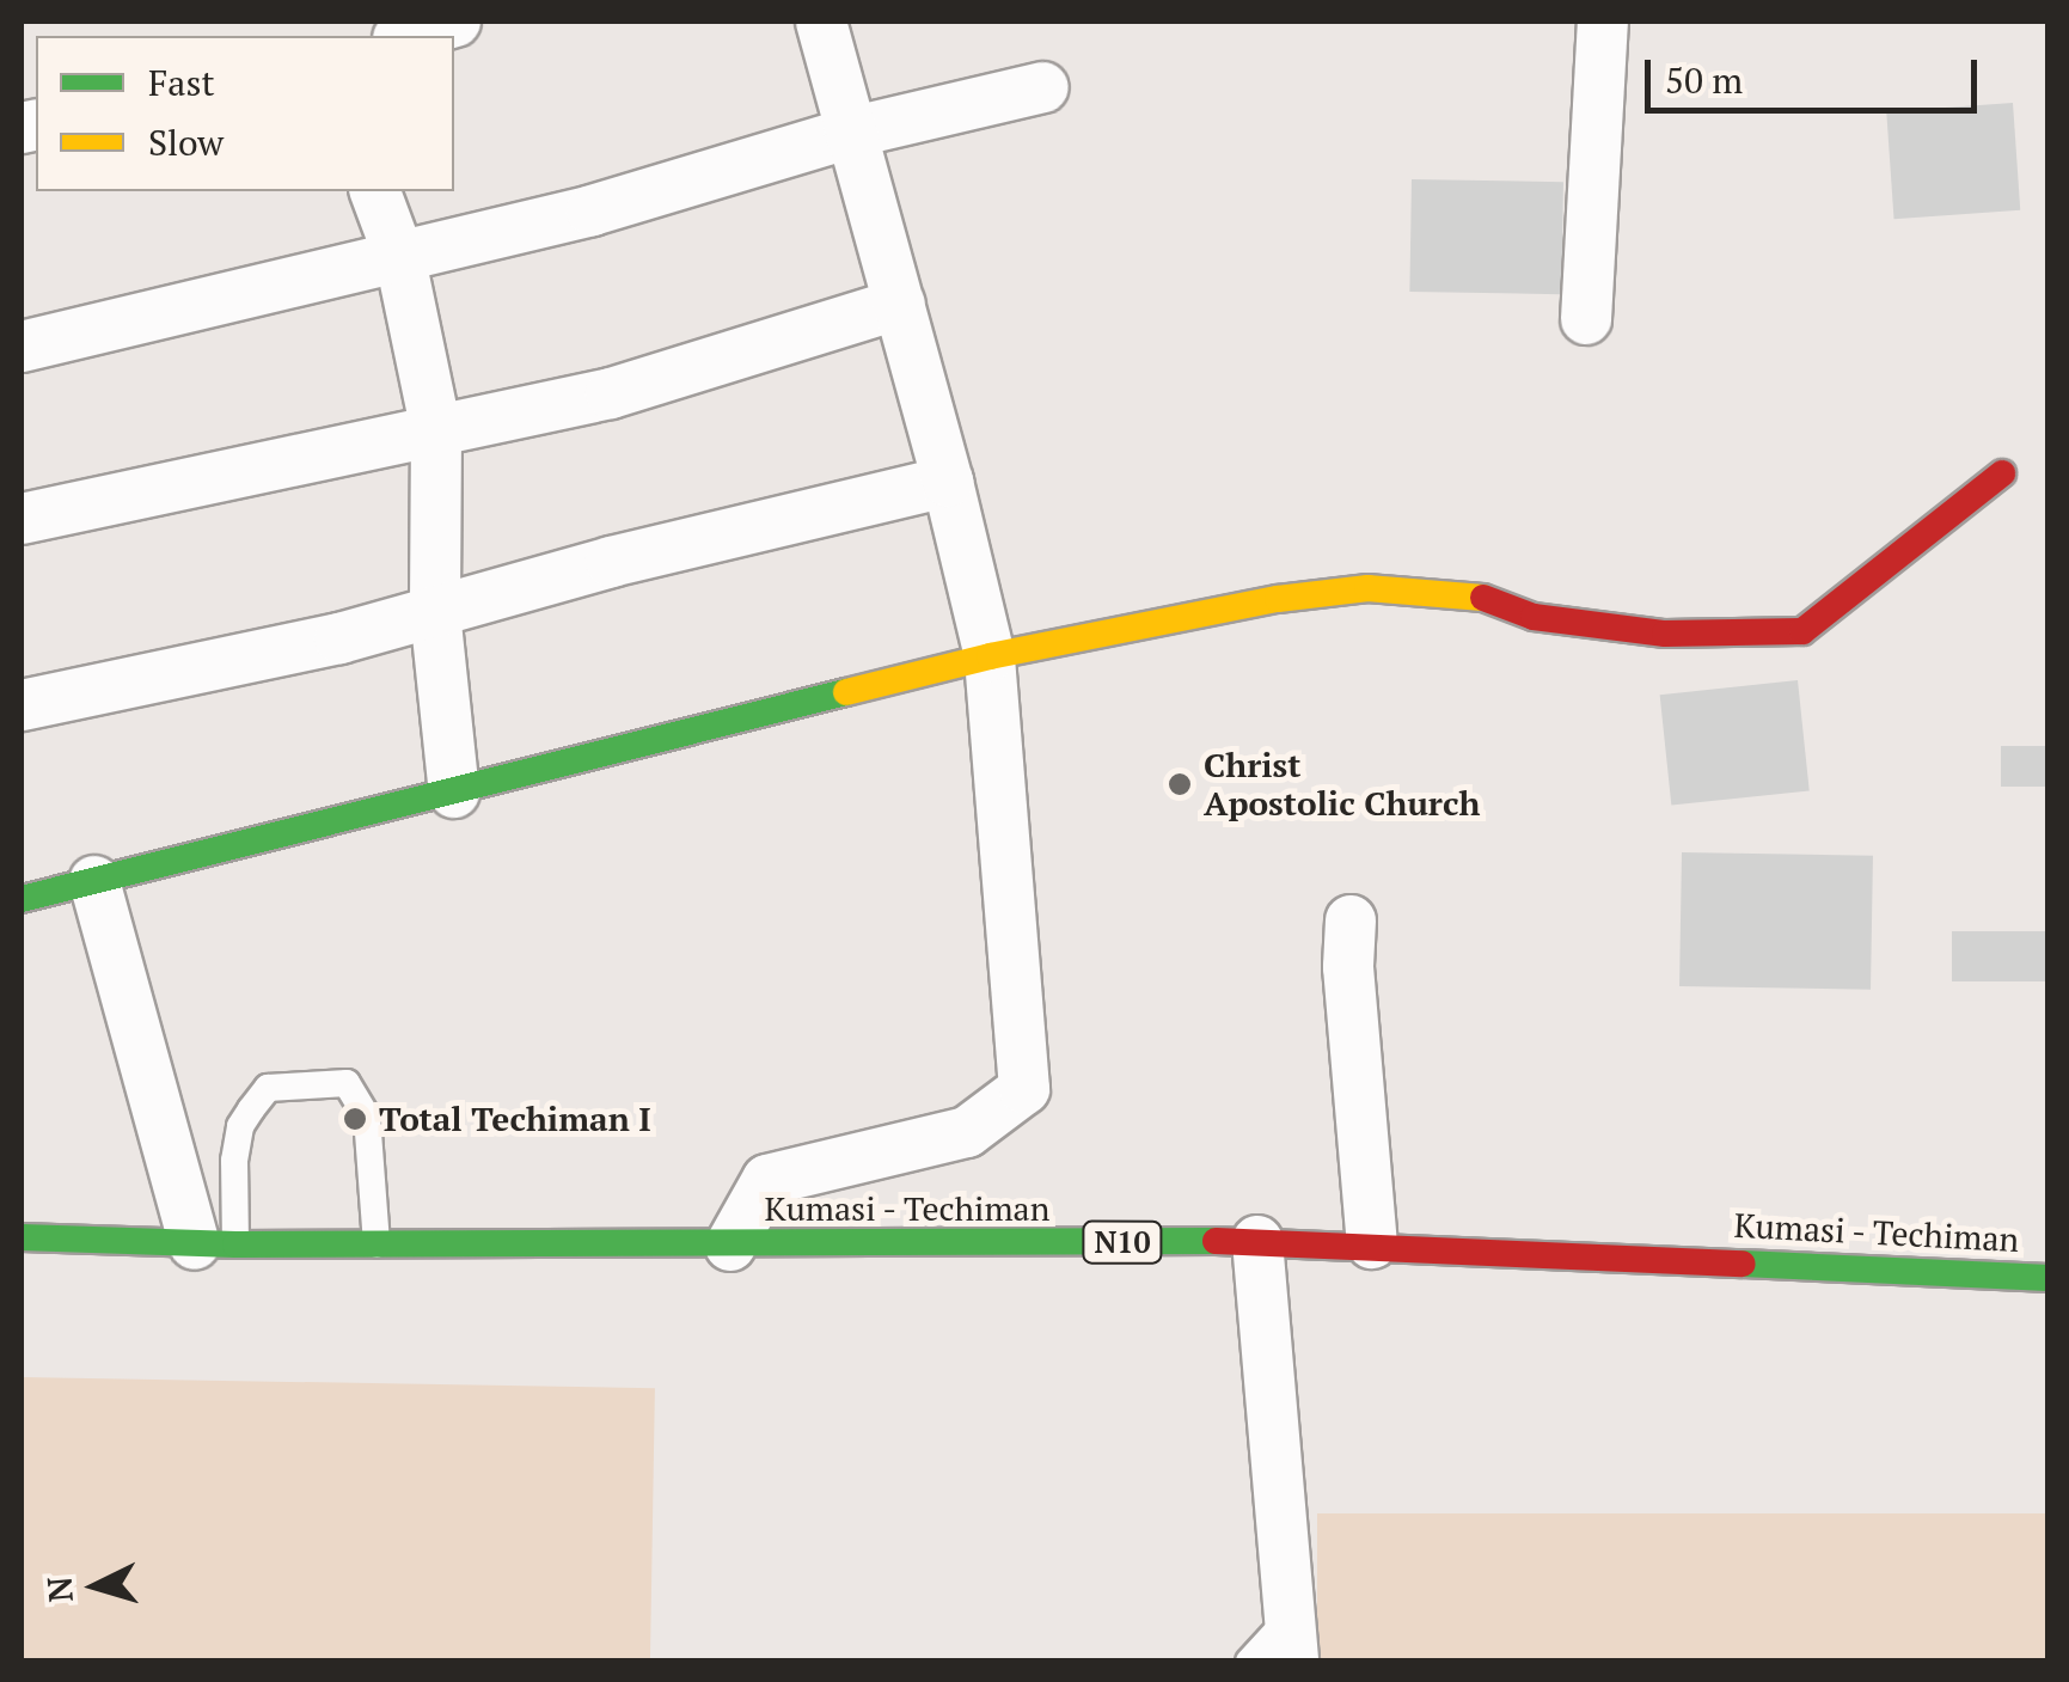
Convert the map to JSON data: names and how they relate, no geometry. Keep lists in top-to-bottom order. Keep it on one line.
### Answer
{"streets":{"main road":["Kumasi - Techiman","N10"]},"crossings":[["Kumasi - Techiman","N10"]],"places":["Christ Apostolic Church","Total Techiman I"],"legend":["Fast","Slow"],"scale_bar":"50 m","north":"left"}
